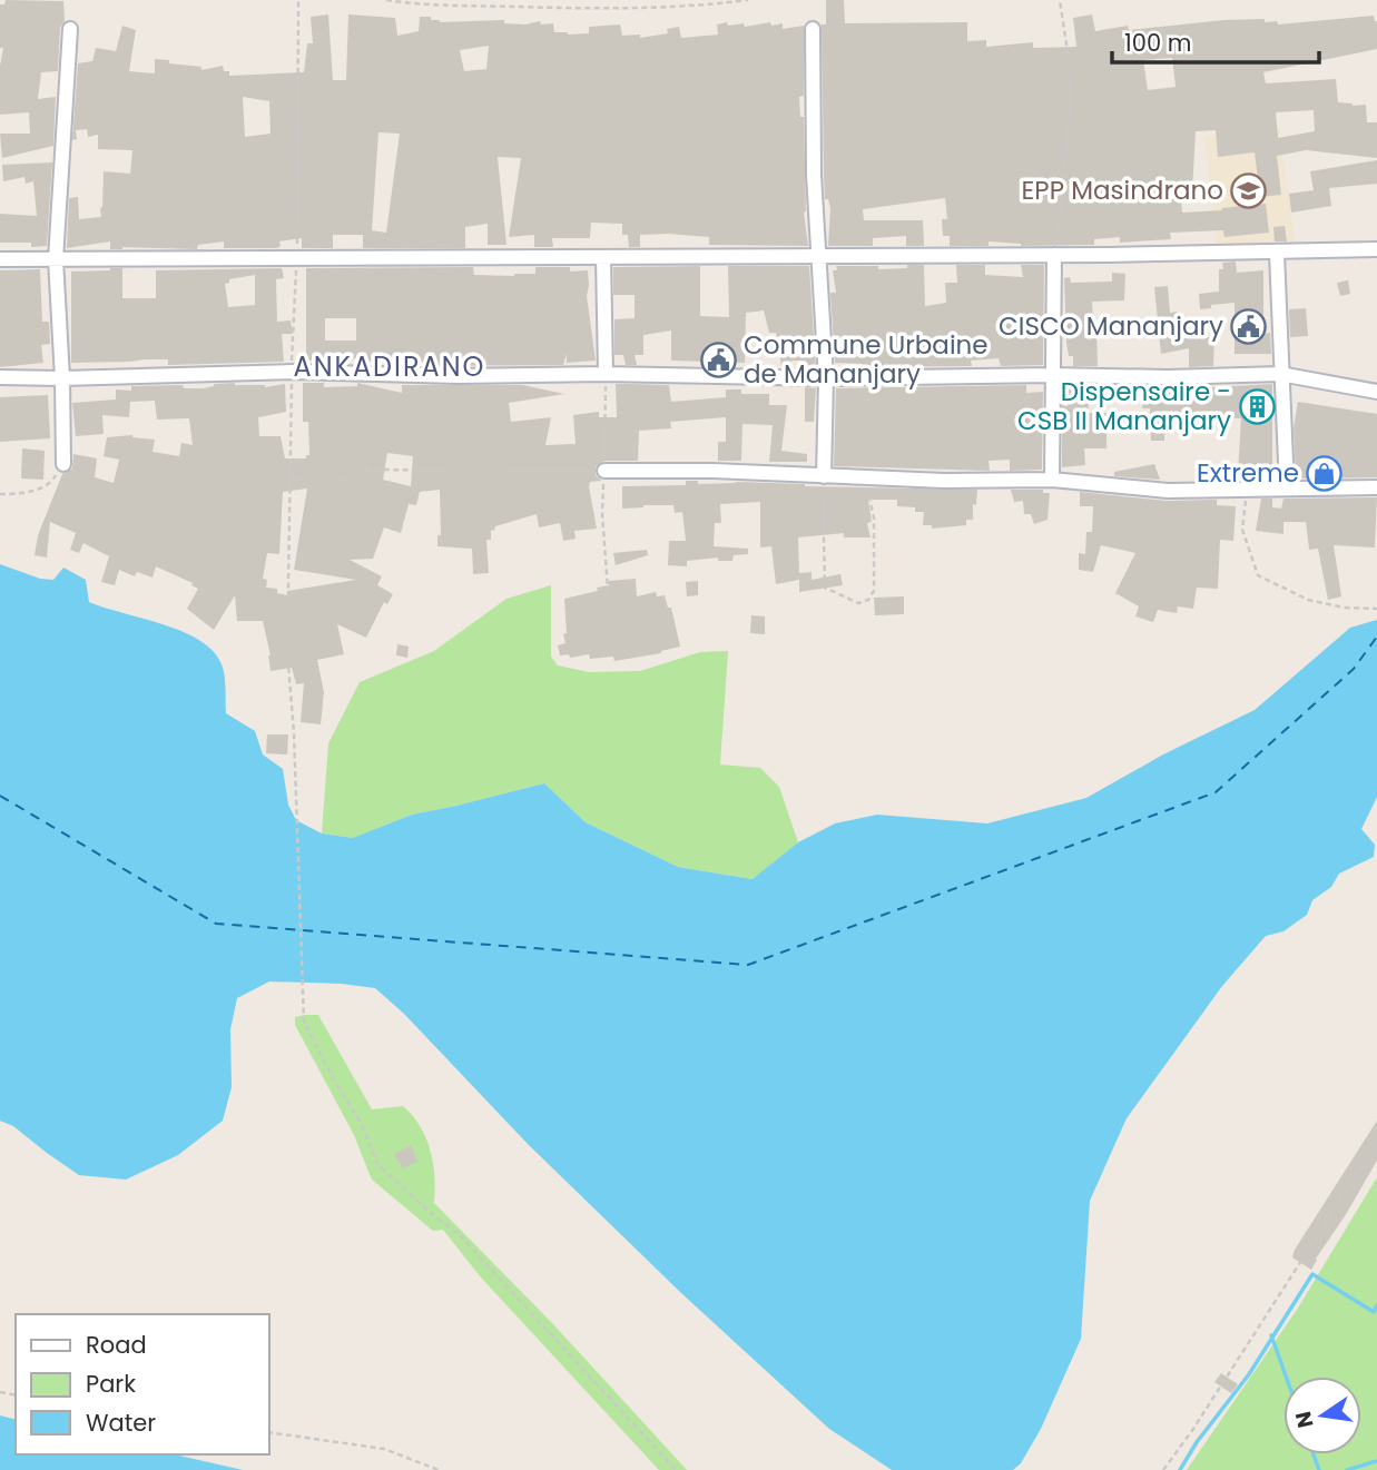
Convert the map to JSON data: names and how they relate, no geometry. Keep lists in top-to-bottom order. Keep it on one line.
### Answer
{"districts":["ANKADIRANO"],"places":{"school or university":["EPP Masindrano"],"public building":["CISCO Mananjary","Commune Urbaine de Mananjary"],"building":["Dispensaire - CSB II Mananjary"],"shop":["Extreme"]},"legend":["Road","Park","Water"],"scale_bar":"100 m","north":"left"}
